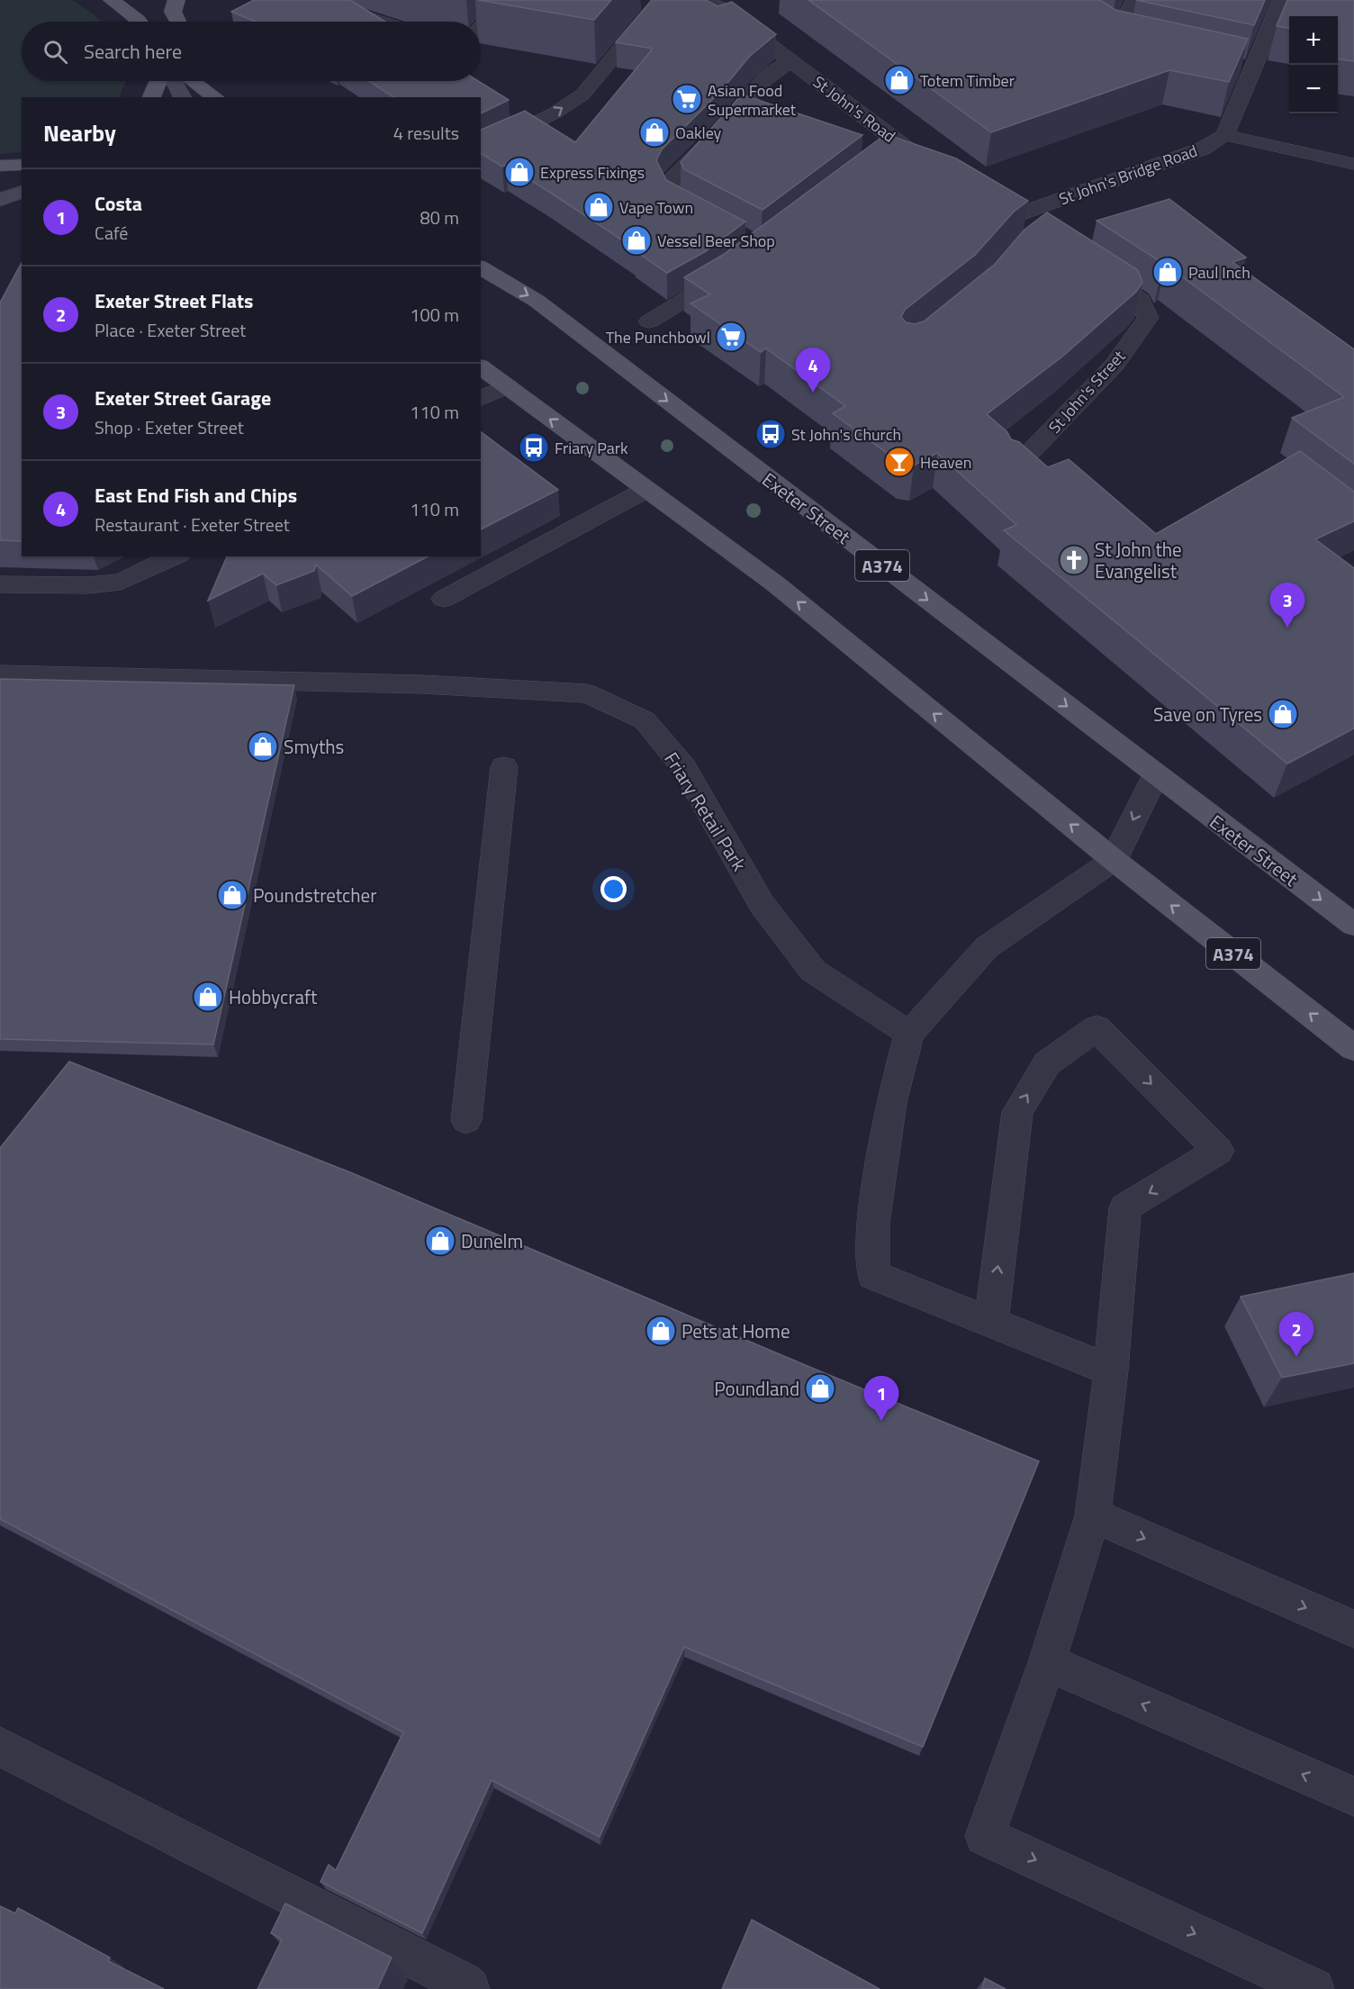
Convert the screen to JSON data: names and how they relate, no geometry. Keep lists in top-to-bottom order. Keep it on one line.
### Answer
{"streets":{"main road":["Exeter Street","A374"],"street":["St John's Road","St John's Bridge Road","St John's Street","Friary Retail Park"]},"places":{"shop":["Totem Timber","Oakley","Express Fixings","Vape Town","Vessel Beer Shop","Paul Inch","Save on Tyres","Smyths","Poundstretcher","Hobbycraft","Dunelm","Pets at Home","Poundland"],"supermarket":["Asian Food Supermarket","The Punchbowl"],"bus stop":["St John's Church","Friary Park"],"bar":["Heaven"],"church":["St John the Evangelist"]},"page":{"map_buttons":["+","−"],"search":"Search here","heading":["Nearby","4 results"],"list":[{"mark":"1","name":"Costa","note":"Café","value":"80 m"},{"mark":"2","name":"Exeter Street Flats","note":"Place · Exeter Street","value":"100 m"},{"mark":"3","name":"Exeter Street Garage","note":"Shop · Exeter Street","value":"110 m"},{"mark":"4","name":"East End Fish and Chips","note":"Restaurant · Exeter Street","value":"110 m"}],"pins":["4","3","2","1"]}}
